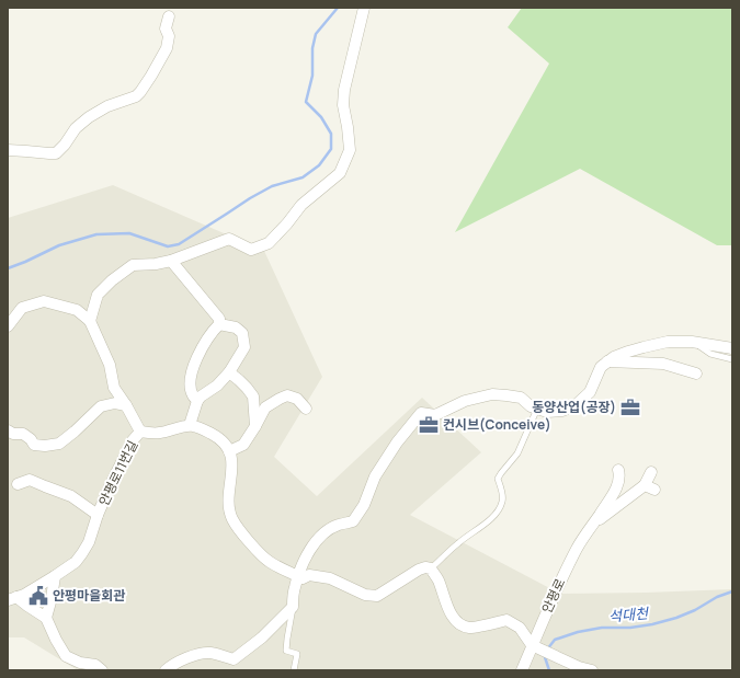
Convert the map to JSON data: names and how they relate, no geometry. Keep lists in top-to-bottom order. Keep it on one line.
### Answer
{"streets":{"street":["안평로11번길","안평로"]},"water":["석대천"],"places":{"office":["동양산업(공장)","컨시브(Conceive)"],"public building":["안평마을회관"]}}
